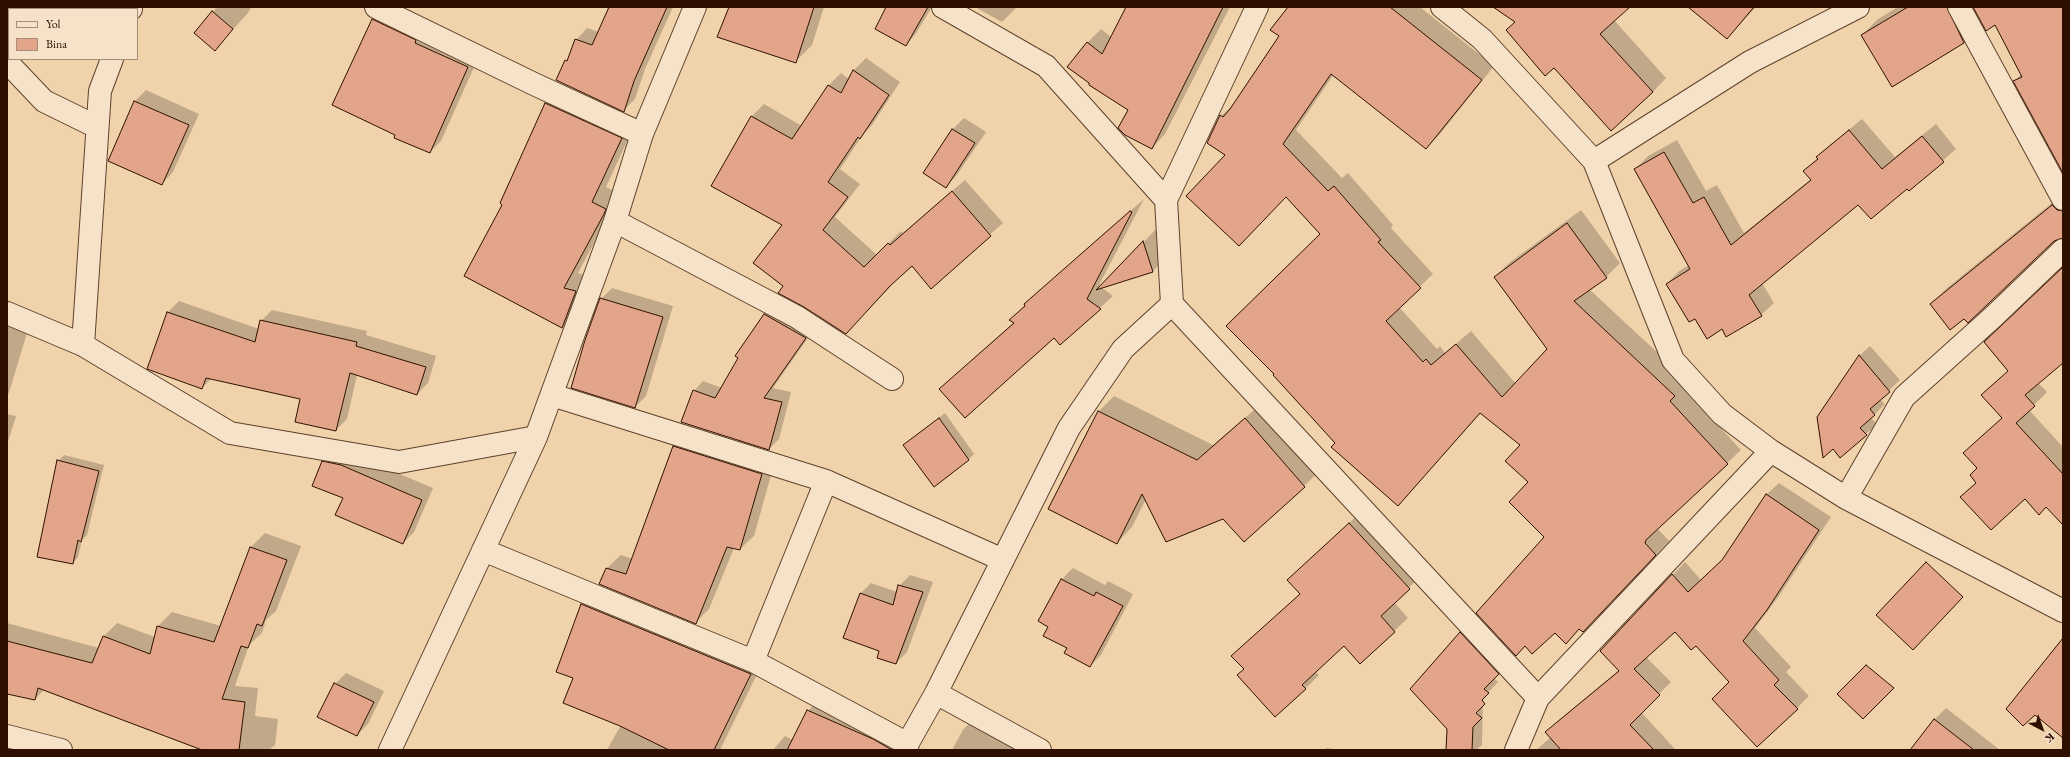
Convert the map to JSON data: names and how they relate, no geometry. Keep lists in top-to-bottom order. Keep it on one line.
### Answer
{"legend":["Yol","Bina"],"north":"bottom right"}
